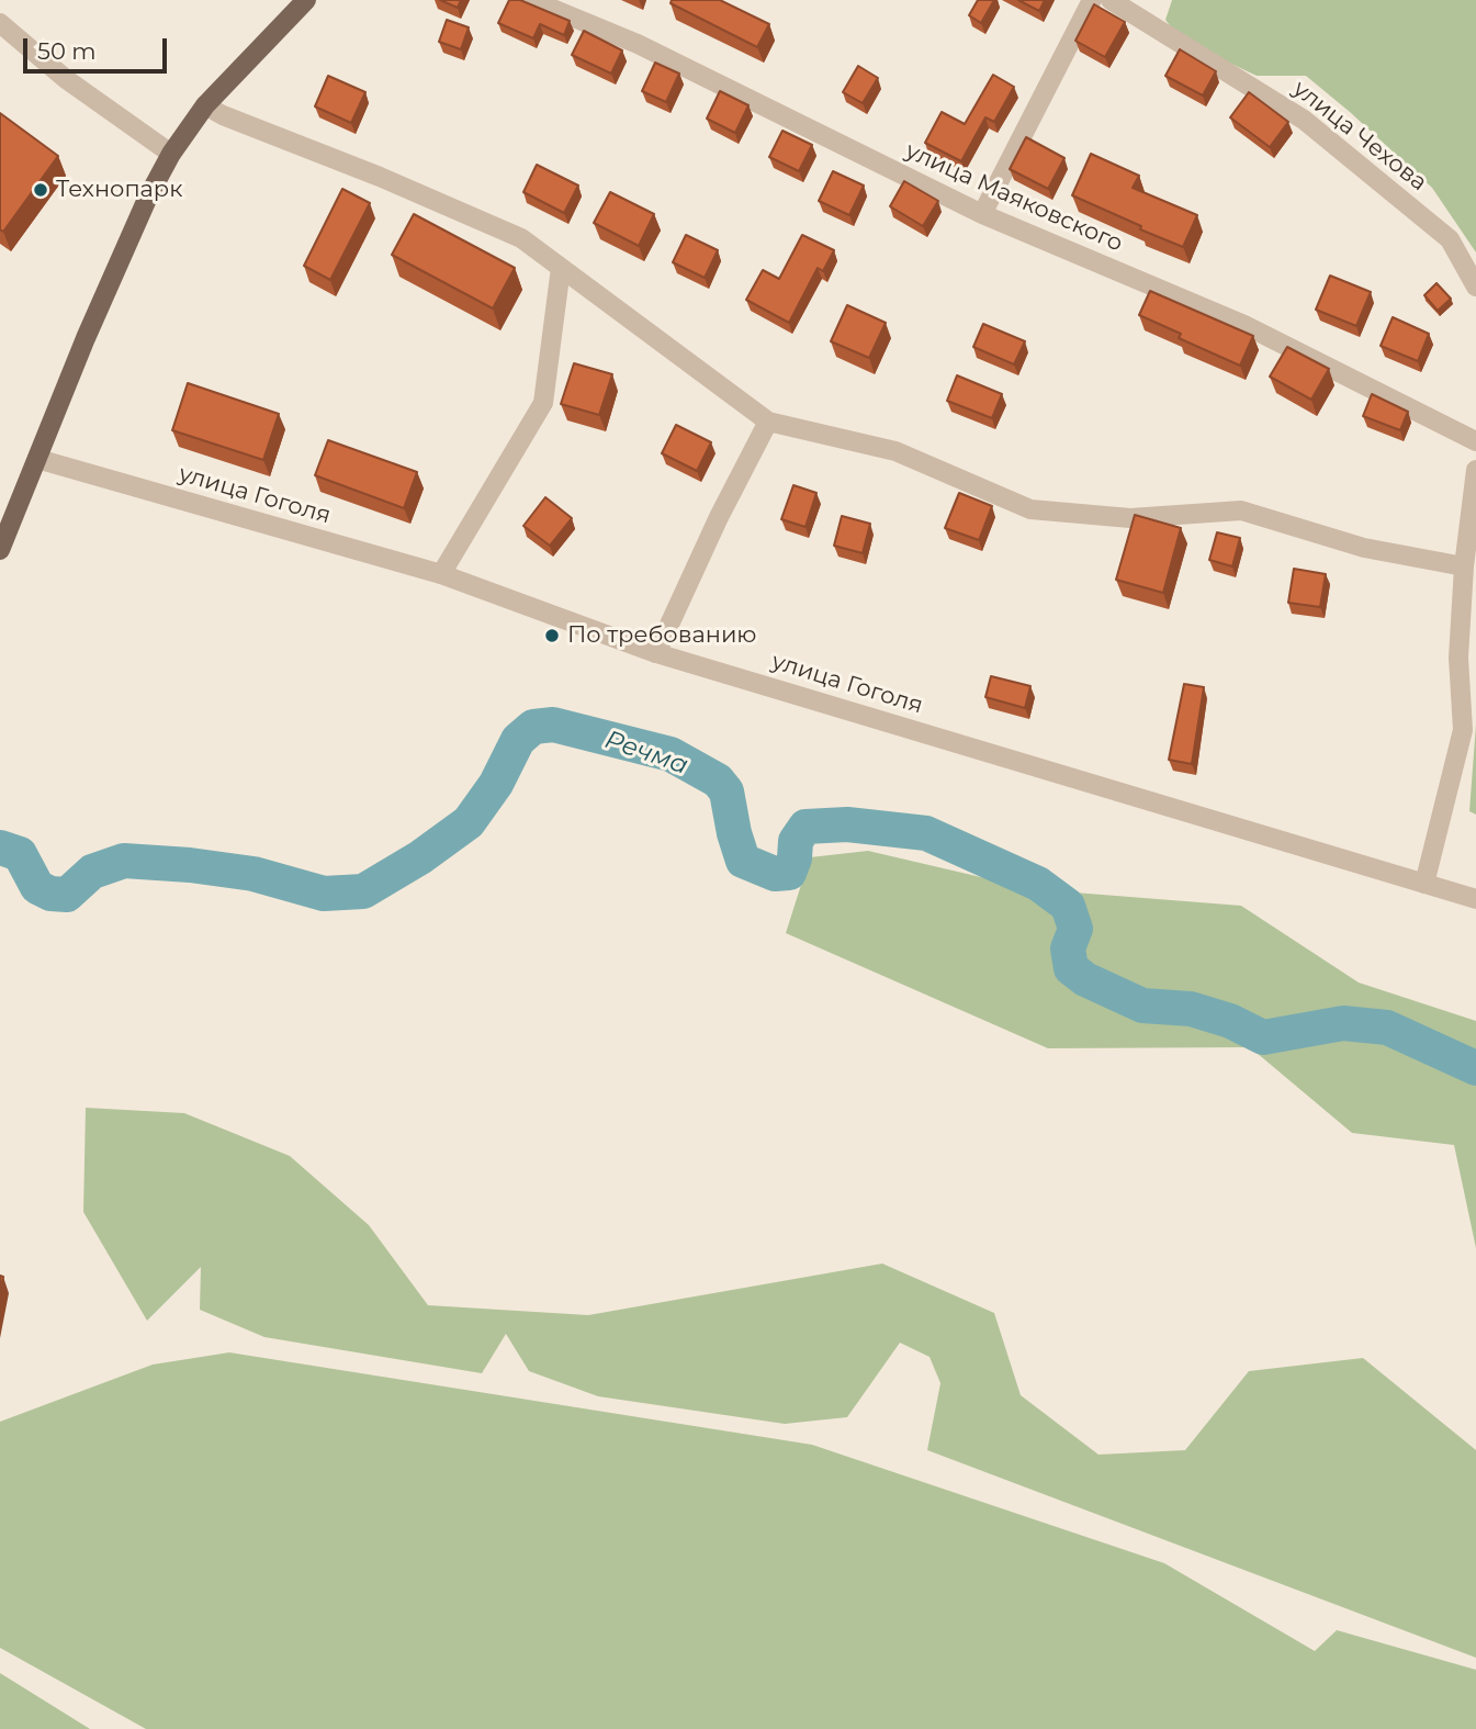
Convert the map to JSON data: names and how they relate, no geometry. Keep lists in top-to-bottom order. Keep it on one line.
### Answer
{"streets":{"street":["улица Чехова","улица Маяковского","улица Гоголя"]},"water":["Речма"],"places":["Технопарк","По требованию"],"scale_bar":"50 m"}
